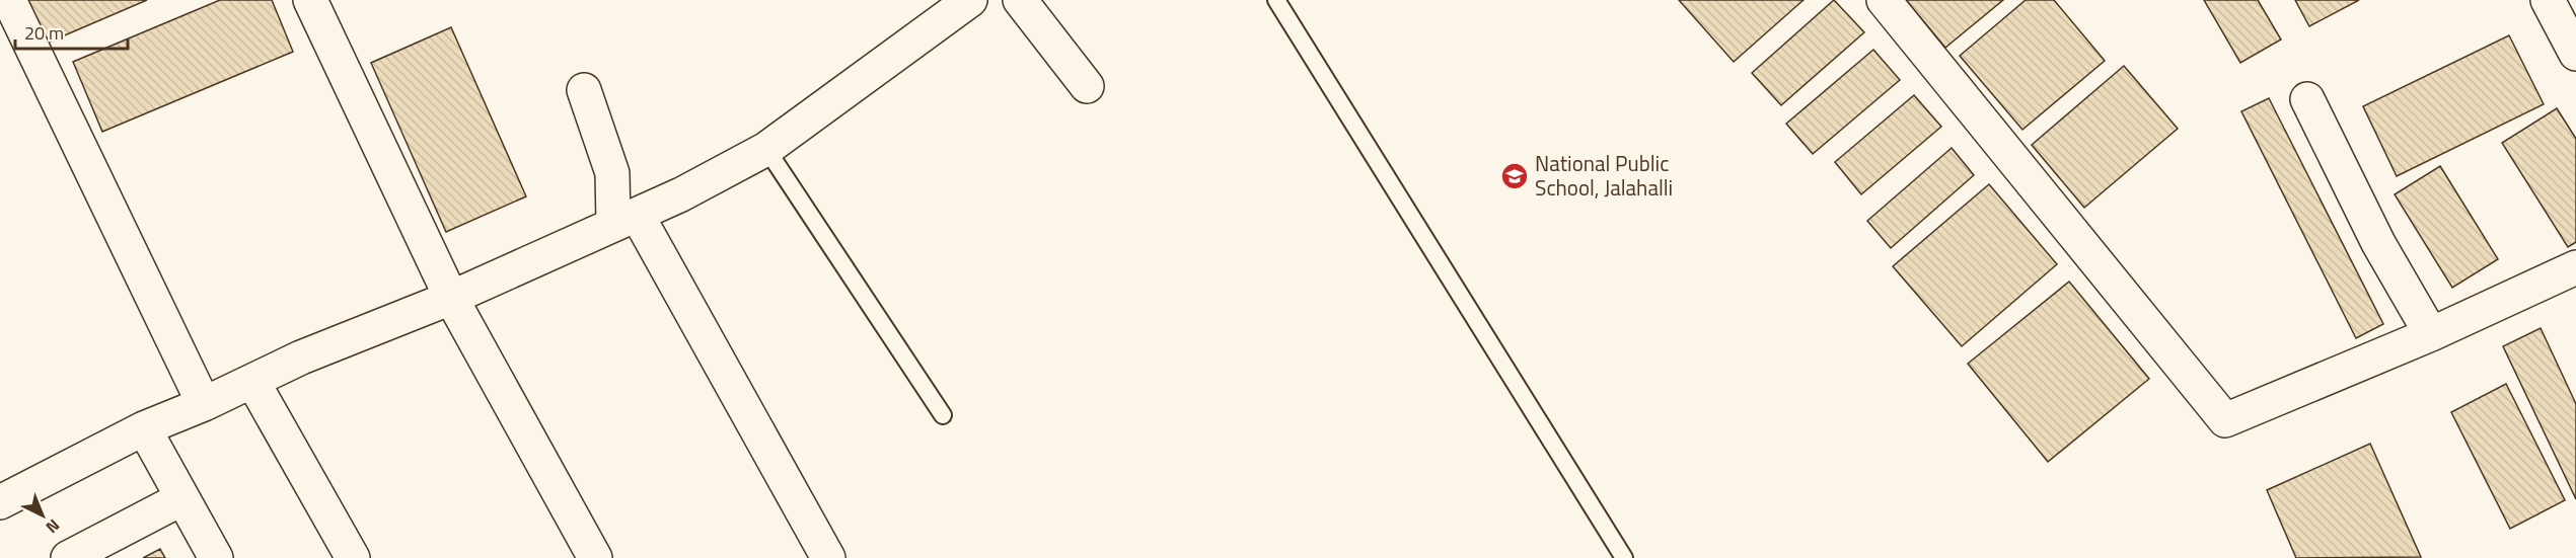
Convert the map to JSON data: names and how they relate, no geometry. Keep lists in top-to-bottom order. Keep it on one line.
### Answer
{"places":{"school or university":["National Public School, Jalahalli"]},"scale_bar":"20 m","north":"bottom right"}
